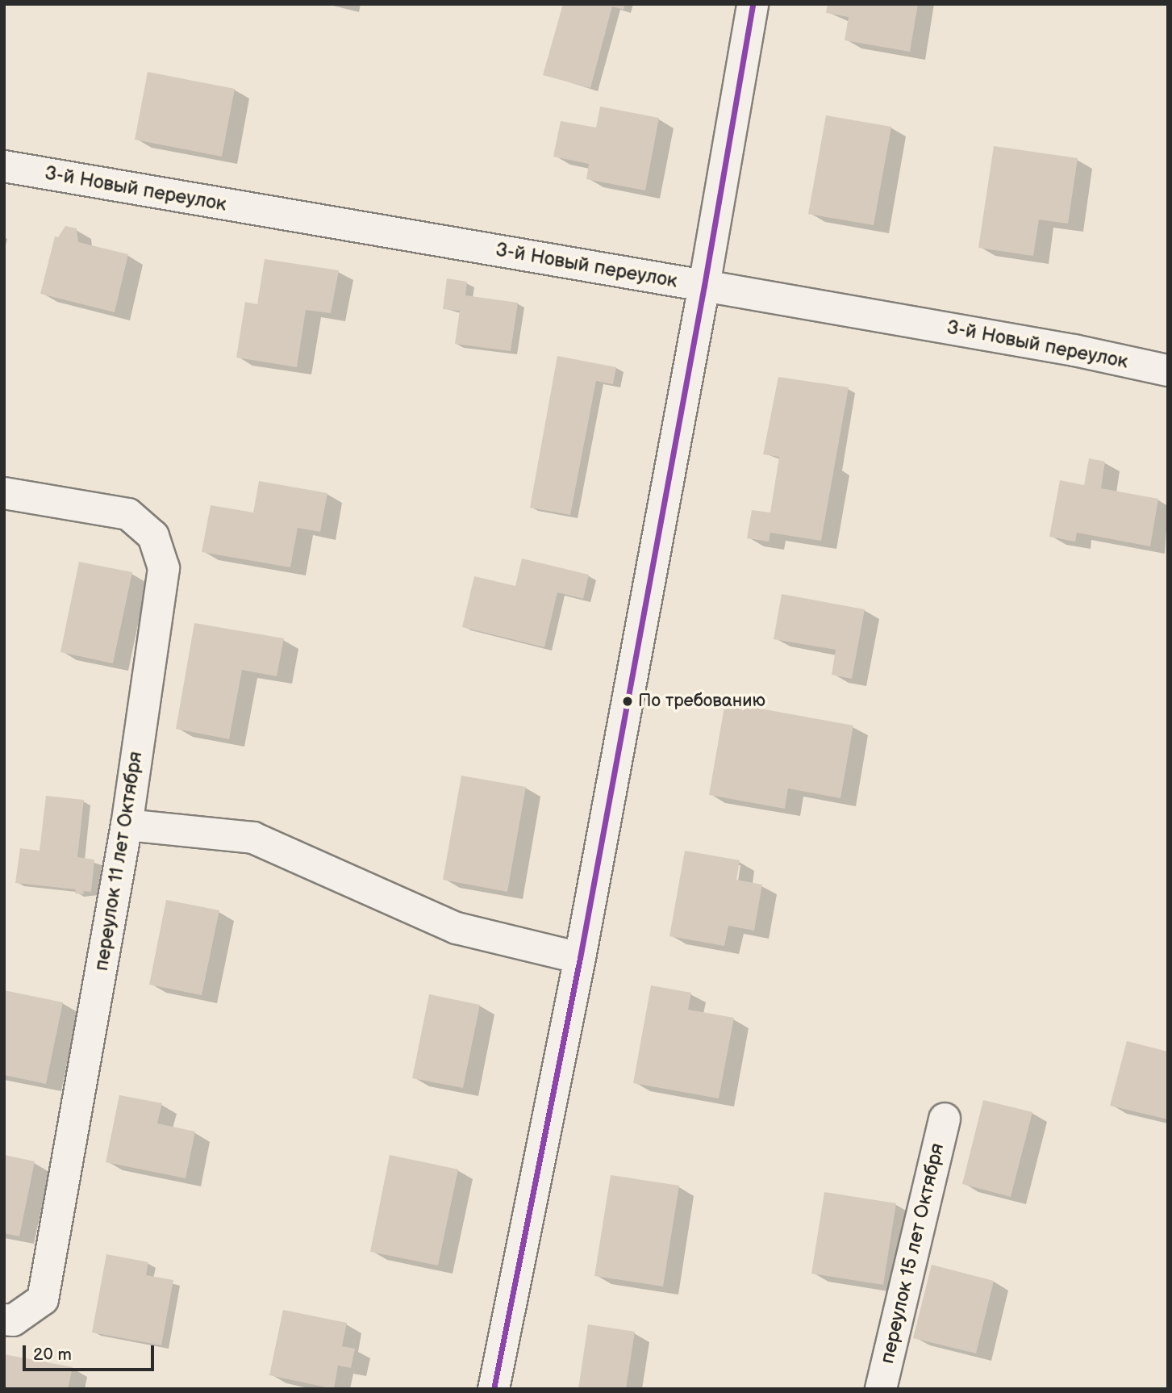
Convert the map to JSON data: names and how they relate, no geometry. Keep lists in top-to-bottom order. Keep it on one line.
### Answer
{"streets":{"street":["3-й Новый переулок","переулок 11 лет Октября","переулок 15 лет Октября"]},"places":["По требованию"],"scale_bar":"20 m"}
